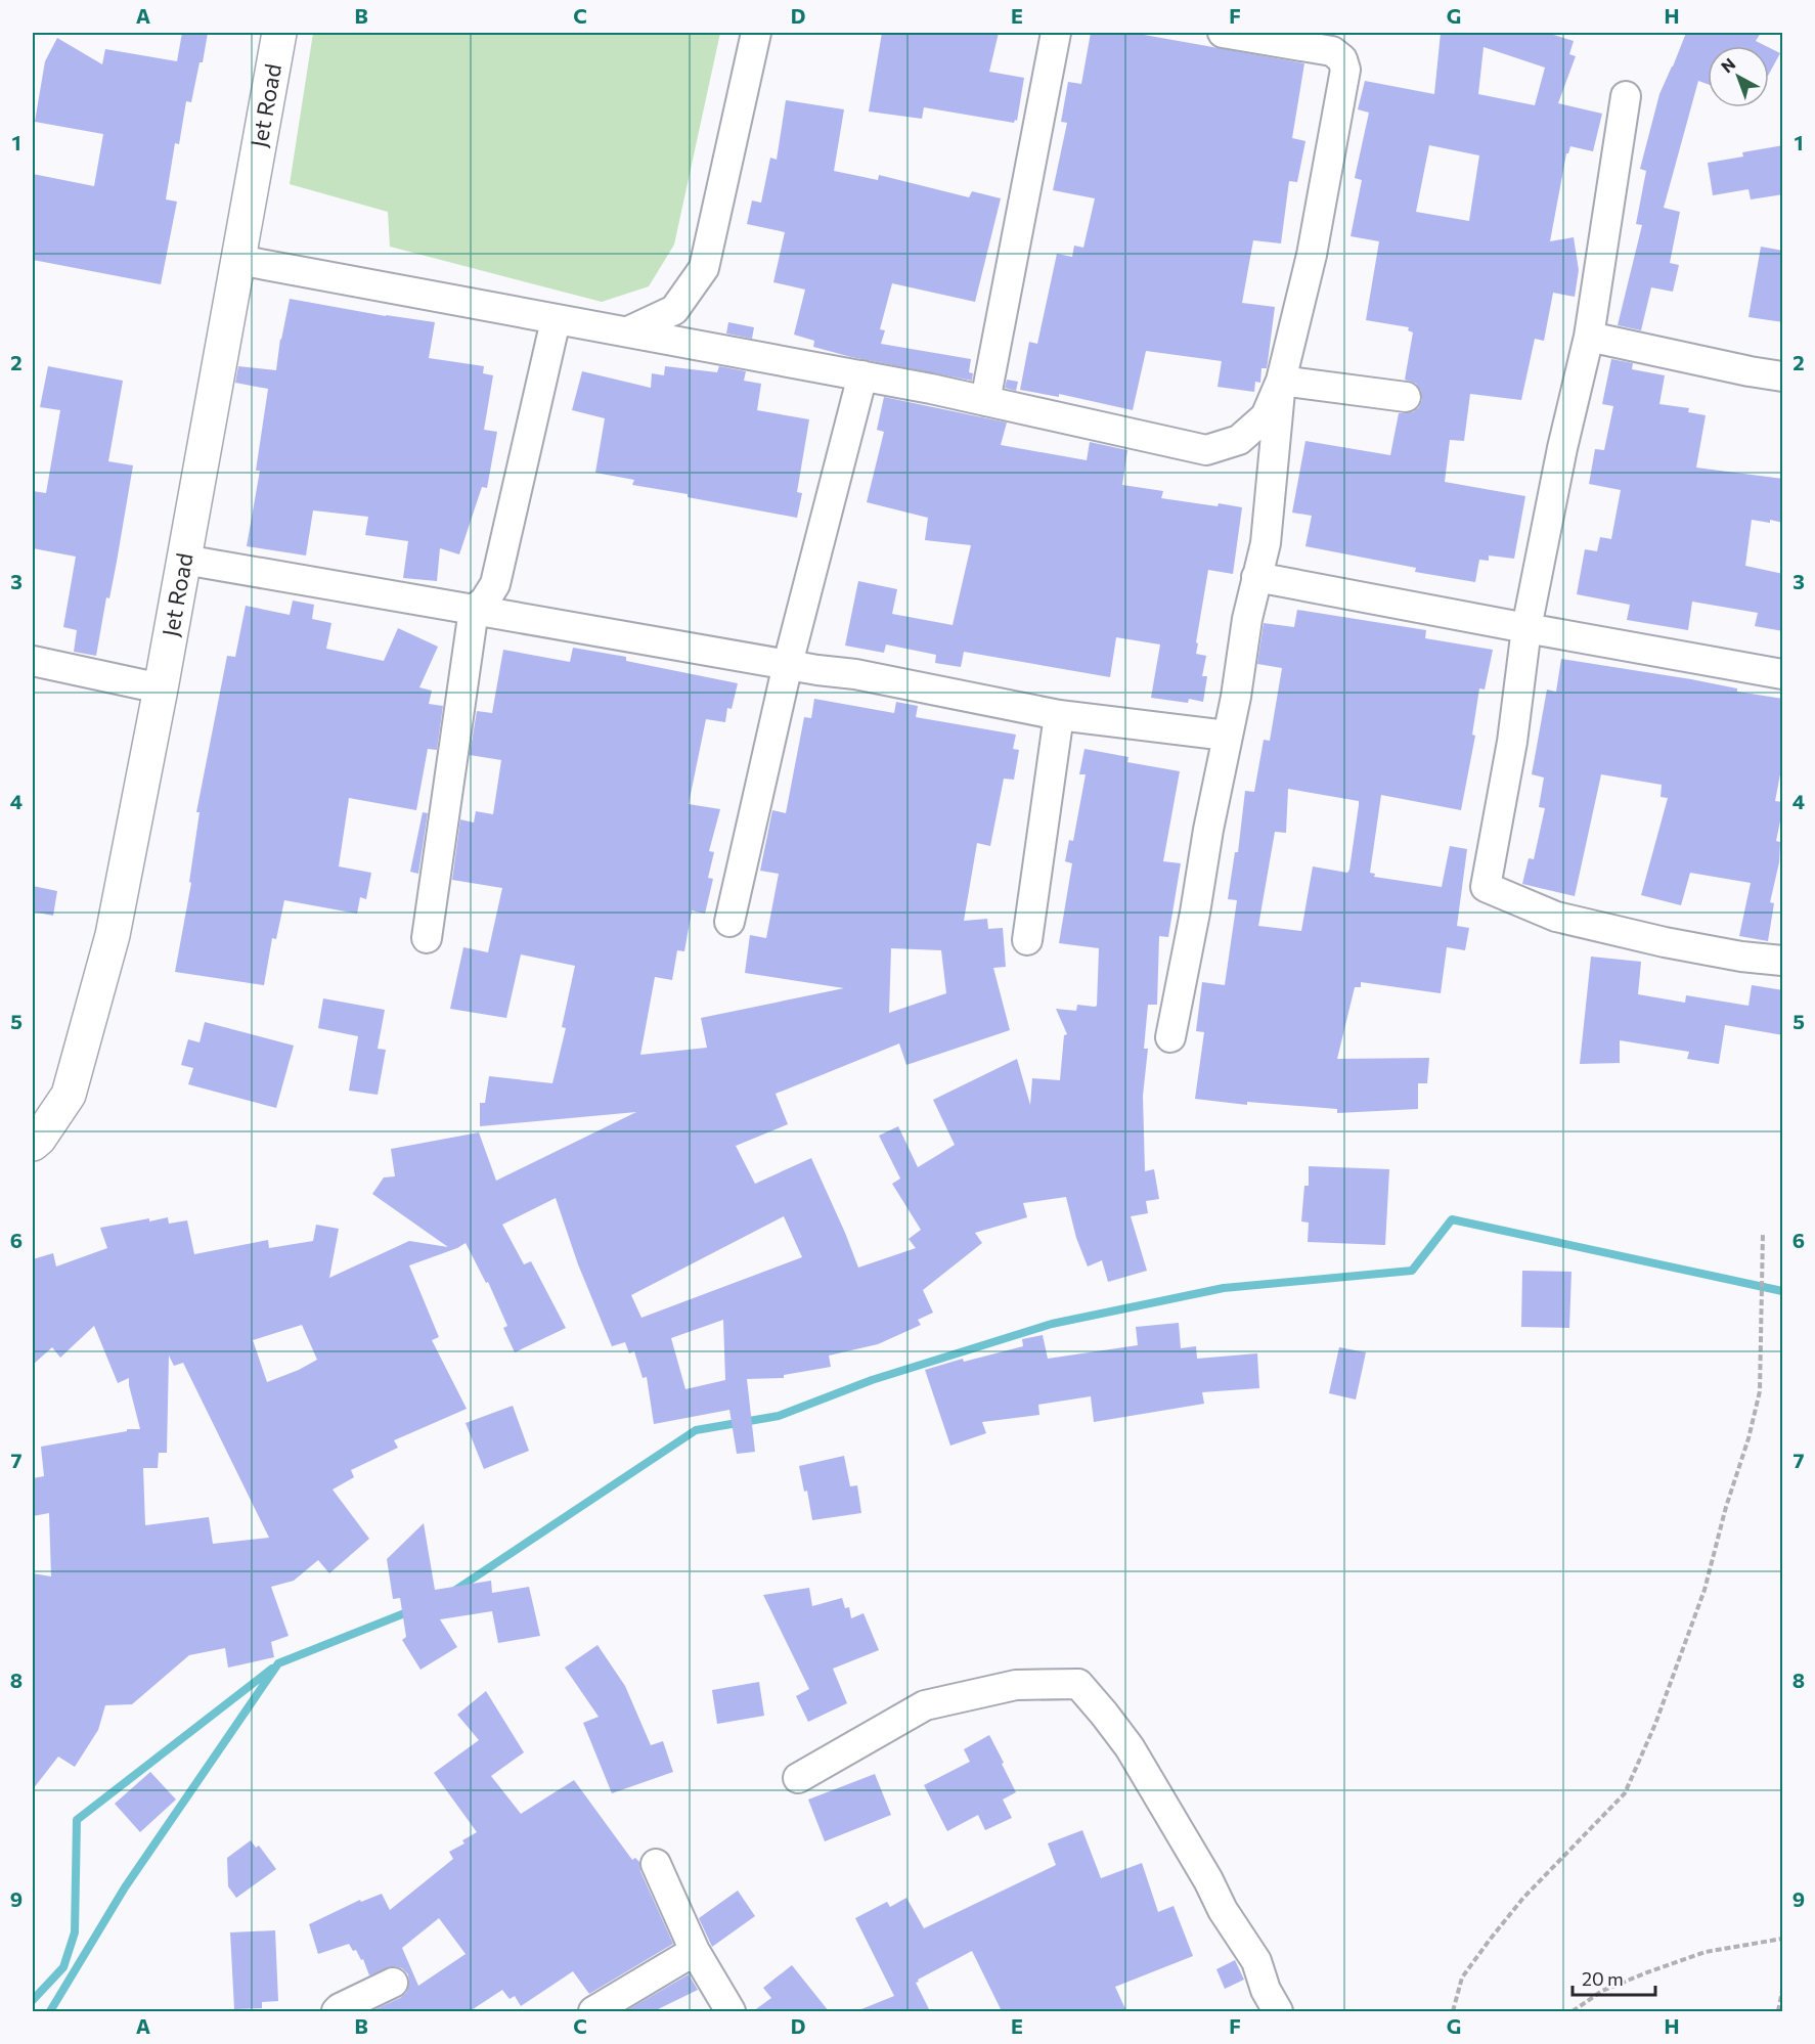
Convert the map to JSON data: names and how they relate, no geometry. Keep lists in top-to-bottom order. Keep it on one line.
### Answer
{"streets":{"main road":["Jet Road"]},"scale_bar":"20 m","north":"top left","grid":{"columns":["A","B","C","D","E","F","G","H"],"rows":["1","2","3","4","5","6","7","8","9"]}}
